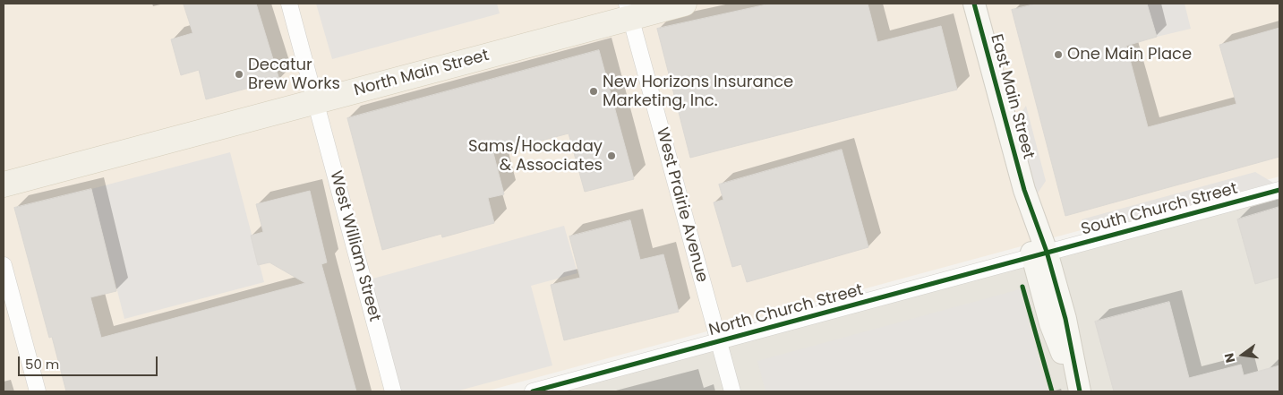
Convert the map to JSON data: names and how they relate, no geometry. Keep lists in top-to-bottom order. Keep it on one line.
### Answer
{"streets":{"main road":["North Main Street"],"street":["East Main Street","West Prairie Avenue","South Church Street","West William Street","North Church Street"]},"crossings":[["North Main Street","West Prairie Avenue"],["North Main Street","West William Street"],["East Main Street","South Church Street"],["East Main Street","North Church Street"],["West Prairie Avenue","North Church Street"],["South Church Street","North Church Street"]],"places":["One Main Place","Decatur Brew Works","New Horizons Insurance Marketing, Inc.","Sams/Hockaday & Associates"],"scale_bar":"50 m","north":"left"}
